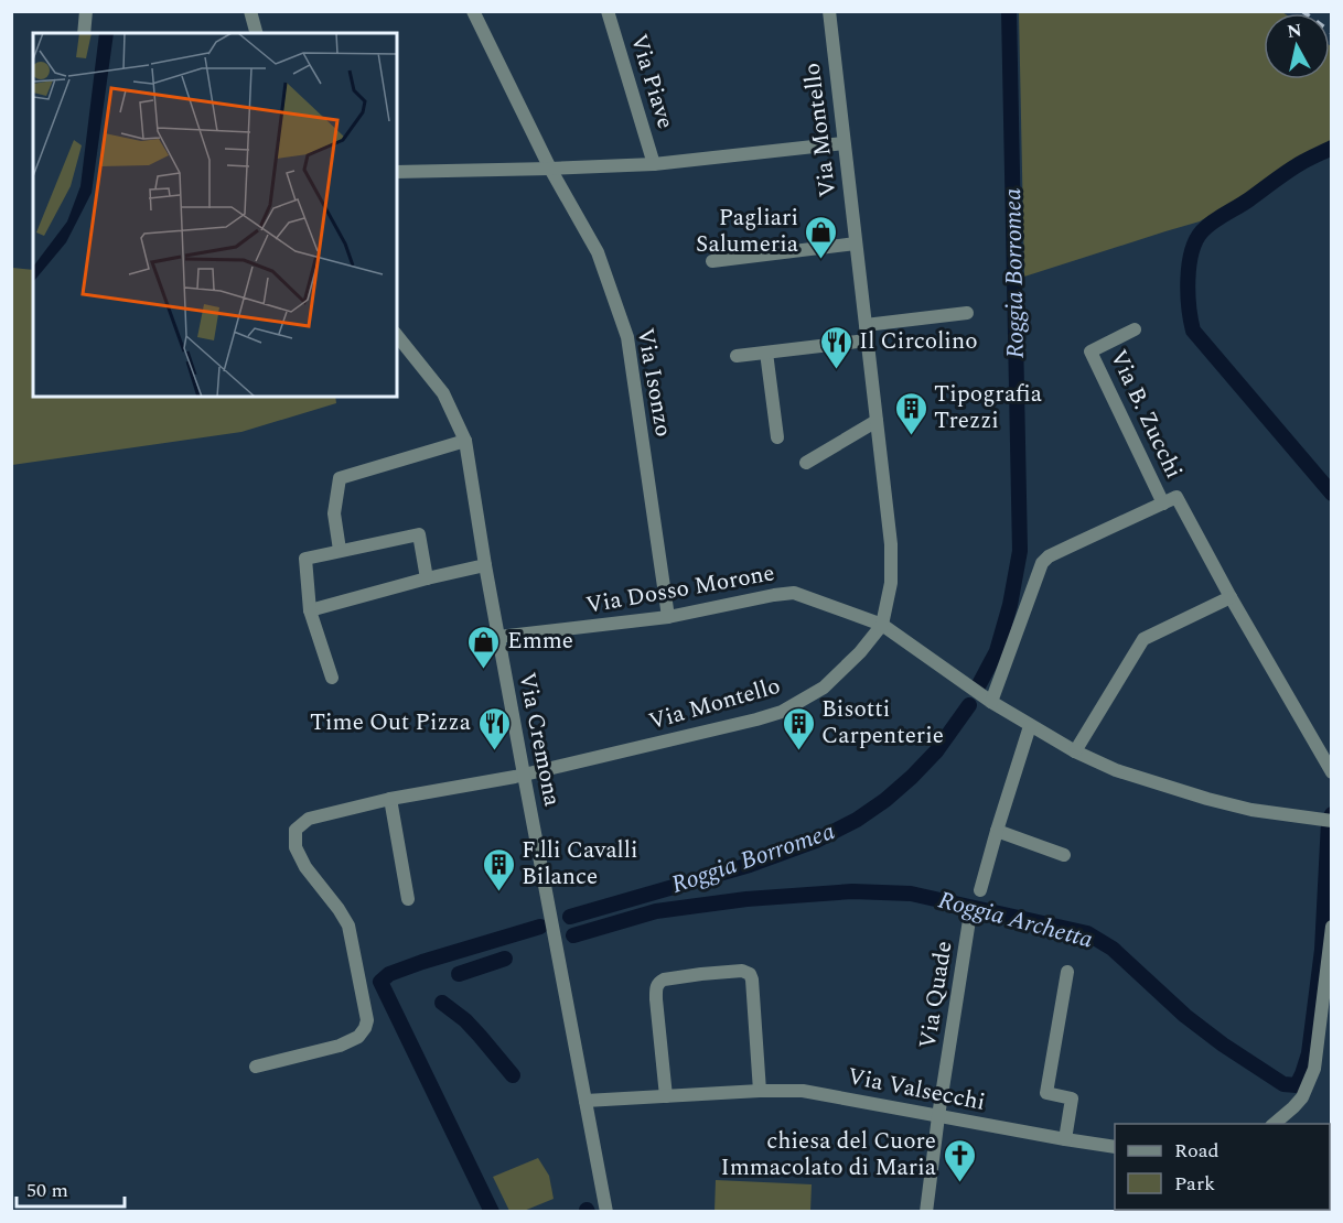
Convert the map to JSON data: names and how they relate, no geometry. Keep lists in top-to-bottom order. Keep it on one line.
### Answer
{"streets":{"street":["Via Piave","Via Montello","Via Isonzo","Via B. Zucchi","Via Dosso Morone","Via Cremona","Via Quade","Via Valsecchi"]},"crossings":[["Via Montello","Via Dosso Morone"],["Via Montello","Via Cremona"],["Via Isonzo","Via Dosso Morone"],["Via B. Zucchi","Via Dosso Morone"],["Via Dosso Morone","Via Cremona"],["Via Cremona","Via Valsecchi"],["Via Quade","Via Valsecchi"]],"water":["Roggia Borromea","Roggia Archetta"],"places":{"shop":["Pagliari Salumeria","Emme"],"restaurant":["Il Circolino","Time Out Pizza"],"building":["Tipografia Trezzi","Bisotti Carpenterie","F.lli Cavalli Bilance"],"church":["chiesa del Cuore Immacolato di Maria"]},"legend":["Road","Park"],"scale_bar":"50 m","north":"top"}
